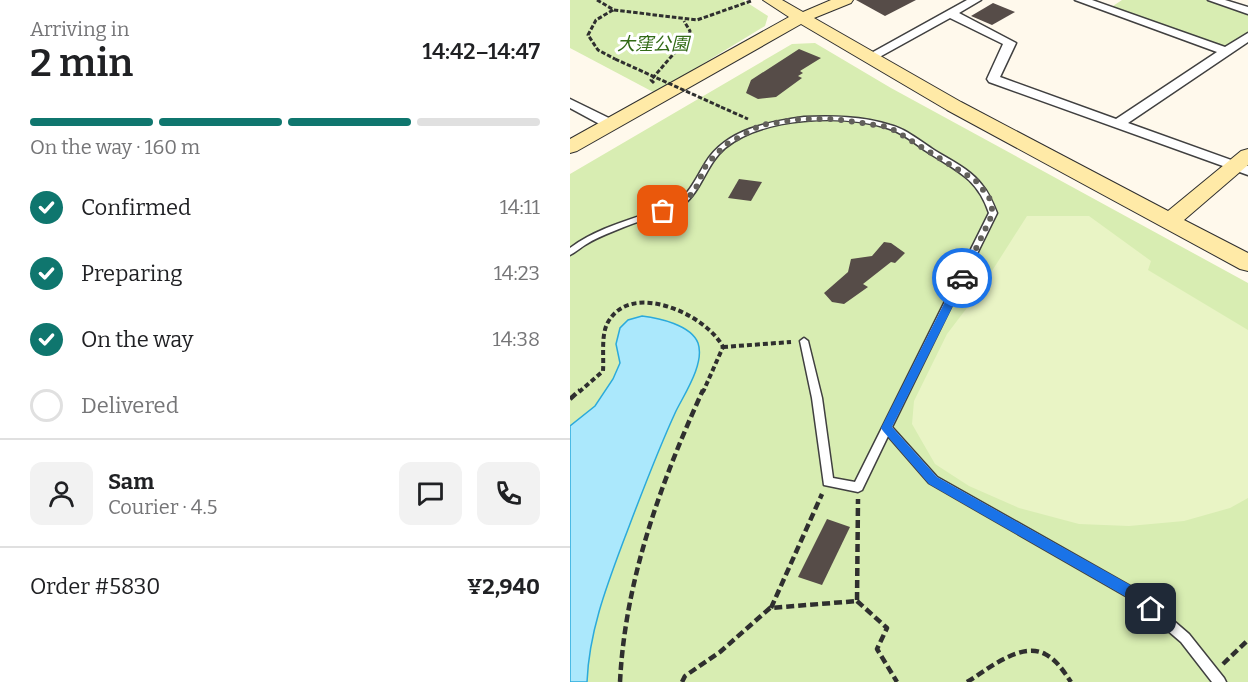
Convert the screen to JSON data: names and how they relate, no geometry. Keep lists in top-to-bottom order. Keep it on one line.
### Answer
{"parks":["大窪公園"],"page":{"heading":["2 min","Arriving in","14:42–14:47"],"panel":["Sam","Courier · 4.5","Order #5830","¥2,940"],"bar":"On the way · 160 m","list":[["Confirmed","14:11"],["Preparing","14:23"],["On the way","14:38"],"Delivered"]}}
